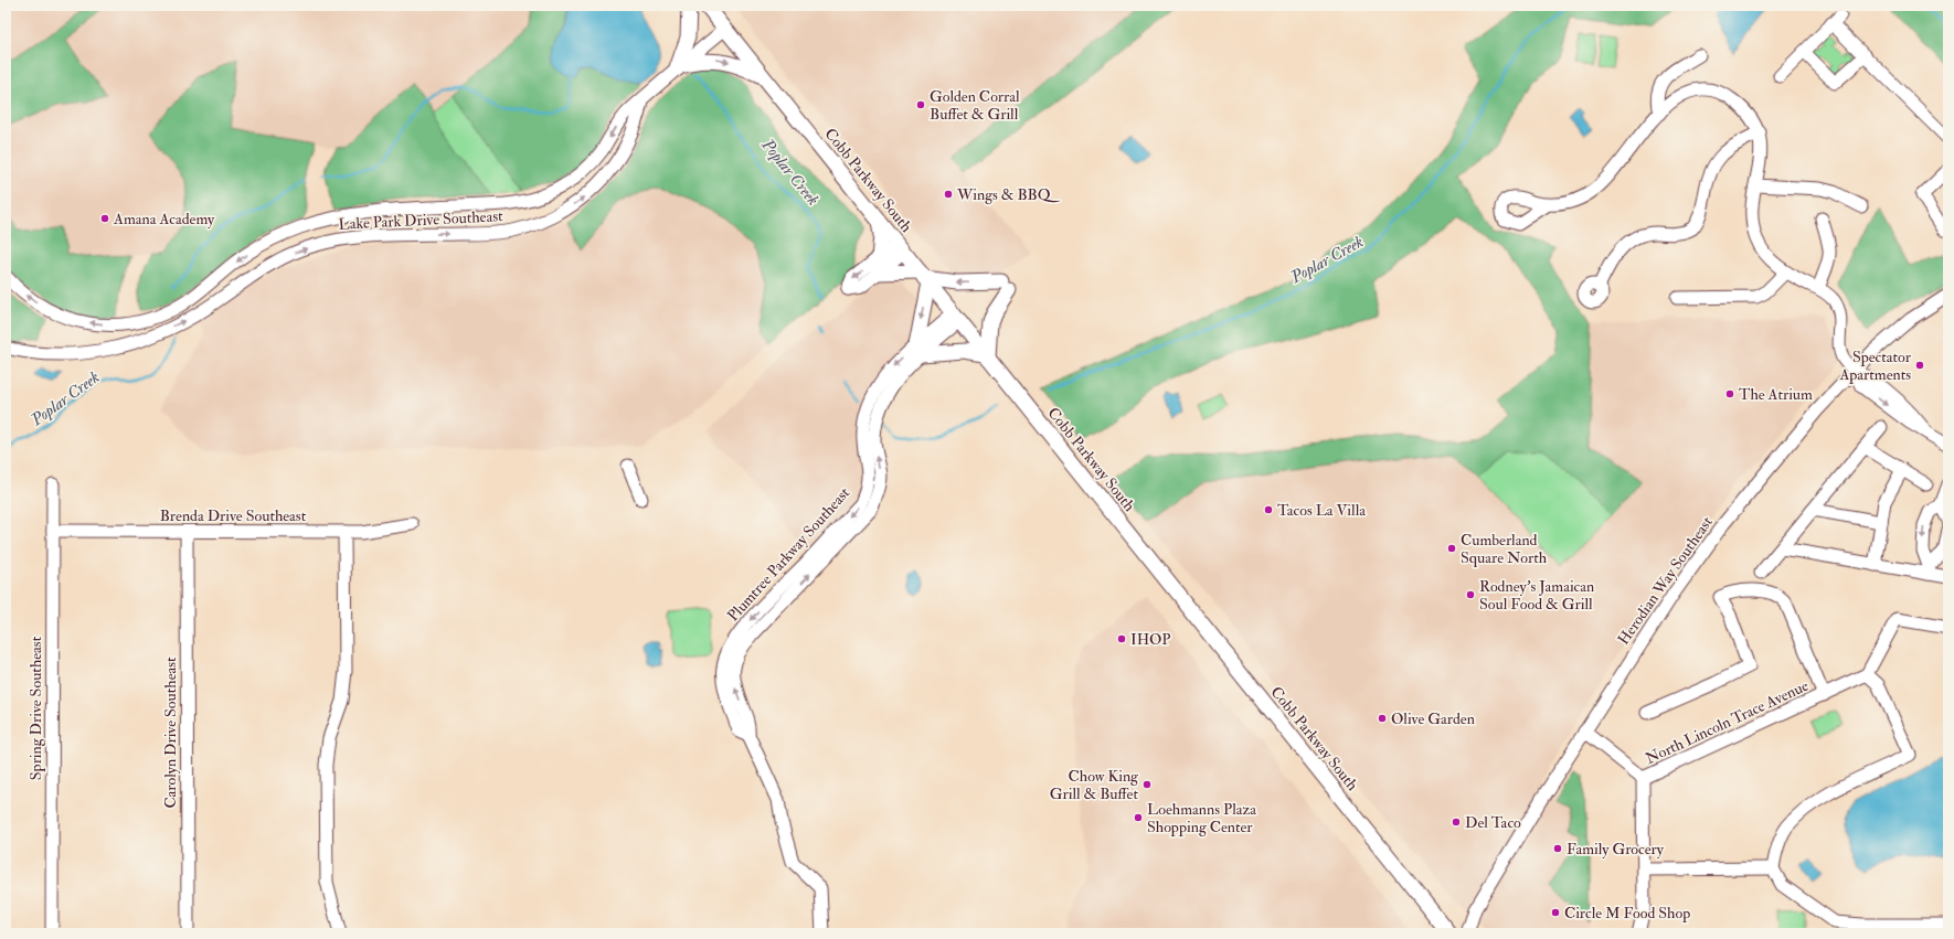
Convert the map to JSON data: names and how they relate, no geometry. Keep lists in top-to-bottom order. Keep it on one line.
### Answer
{"streets":{"main road":["Cobb Parkway South"],"street":["Lake Park Drive Southeast","Brenda Drive Southeast","Plumtree Parkway Southeast","Herodian Way Southeast","Spring Drive Southeast","North Lincoln Trace Avenue","Carolyn Drive Southeast"]},"crossings":[["Cobb Parkway South","Lake Park Drive Southeast"],["Cobb Parkway South","Plumtree Parkway Southeast"],["Brenda Drive Southeast","Spring Drive Southeast"],["Brenda Drive Southeast","Carolyn Drive Southeast"]],"water":["Poplar Creek"],"places":["Golden Corral Buffet & Grill","Wings & BBQ","Amana Academy","Spectator Apartments","The Atrium","Tacos La Villa","Cumberland Square North","Rodney's Jamaican Soul Food & Grill","IHOP","Olive Garden","Chow King Grill & Buffet","Loehmanns Plaza Shopping Center","Del Taco","Family Grocery","Circle M Food Shop"]}
